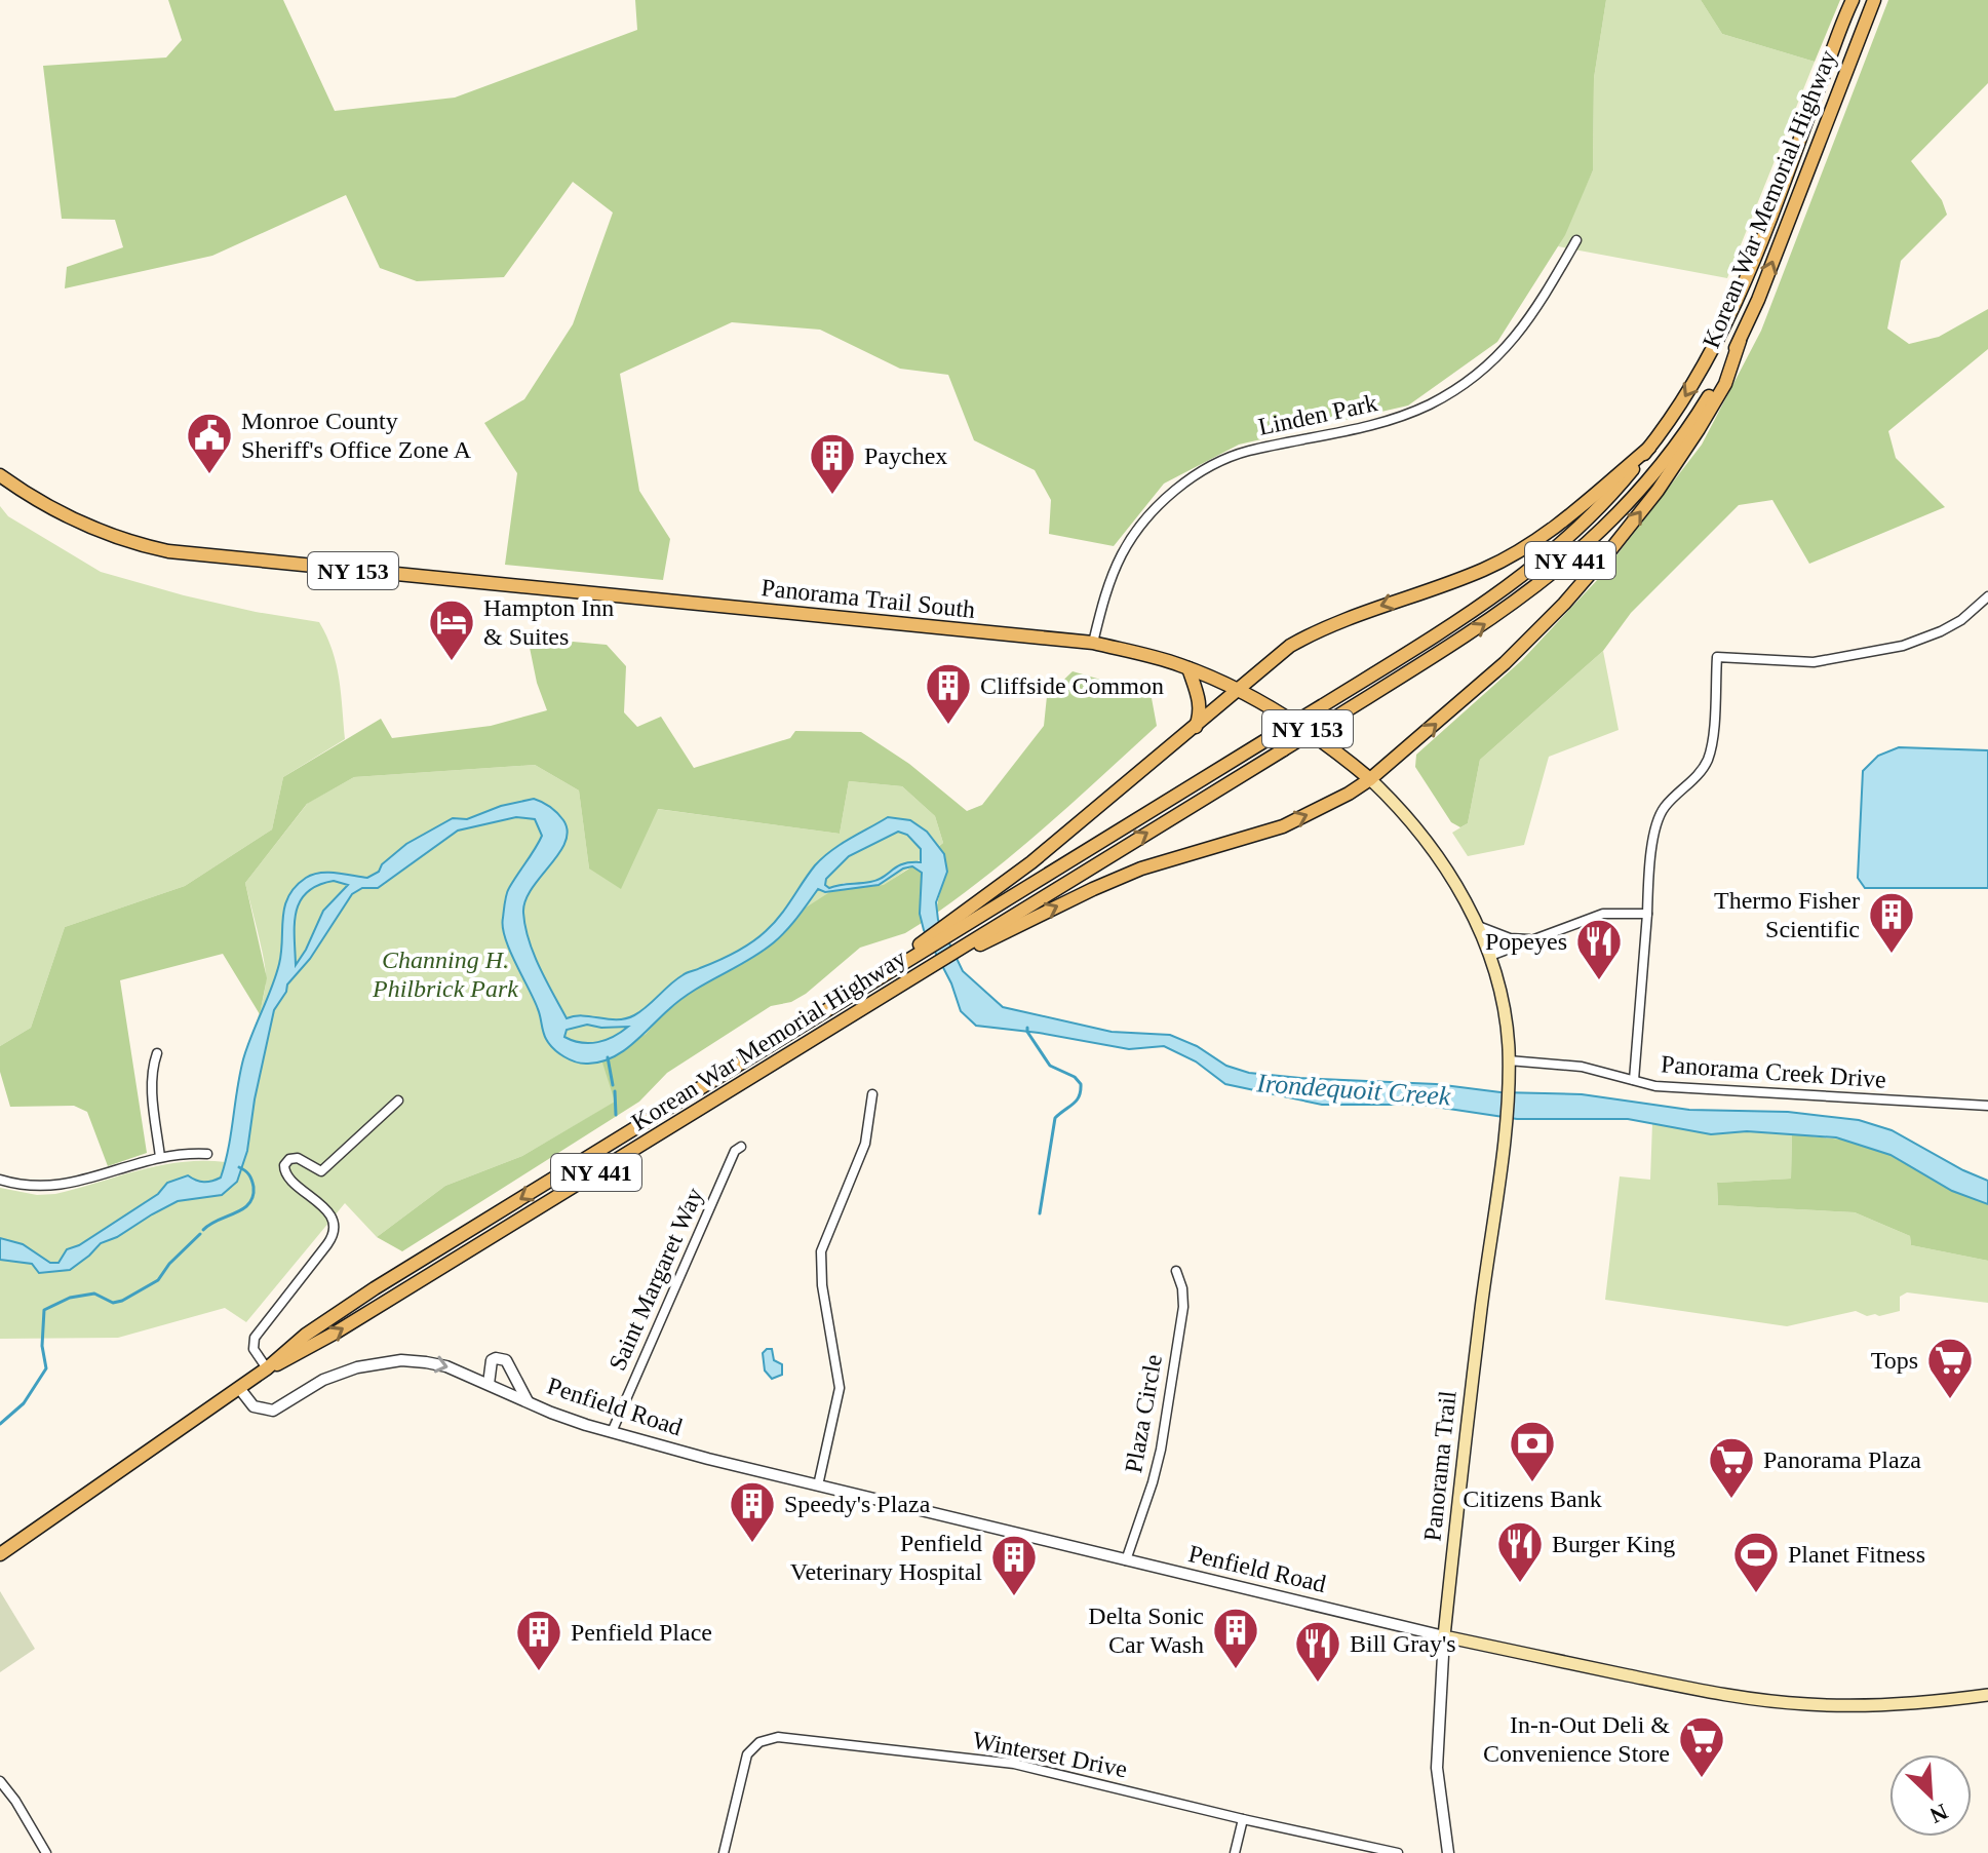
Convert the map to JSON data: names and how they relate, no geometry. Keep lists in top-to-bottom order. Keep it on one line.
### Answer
{"streets":{"main road":["Korean War Memorial Highway","NY 441","NY 153","Panorama Trail South","Penfield Road","Panorama Trail"],"street":["Linden Park","Panorama Creek Drive","Saint Margaret Way","Plaza Circle","Winterset Drive"]},"crossings":[["Korean War Memorial Highway","NY 441"],["Linden Park","Panorama Trail South"],["NY 441","Penfield Road"],["Panorama Trail South","Panorama Creek Drive"],["Panorama Trail South","Panorama Trail"],["Saint Margaret Way","Penfield Road"],["Penfield Road","Plaza Circle"],["Penfield Road","Panorama Trail"]],"water":["Irondequoit Creek"],"parks":["Channing H. Philbrick Park"],"places":{"public building":["Monroe County Sheriff's Office Zone A"],"building":["Paychex","Cliffside Common","Thermo Fisher Scientific","Speedy's Plaza","Penfield Veterinary Hospital","Delta Sonic Car Wash","Penfield Place"],"hotel":["Hampton Inn & Suites"],"restaurant":["Popeyes","Burger King","Bill Gray's"],"supermarket":["Tops","Panorama Plaza","In-n-Out Deli & Convenience Store"],"bank":["Citizens Bank"],"sports":["Planet Fitness"]},"north":"bottom right"}
